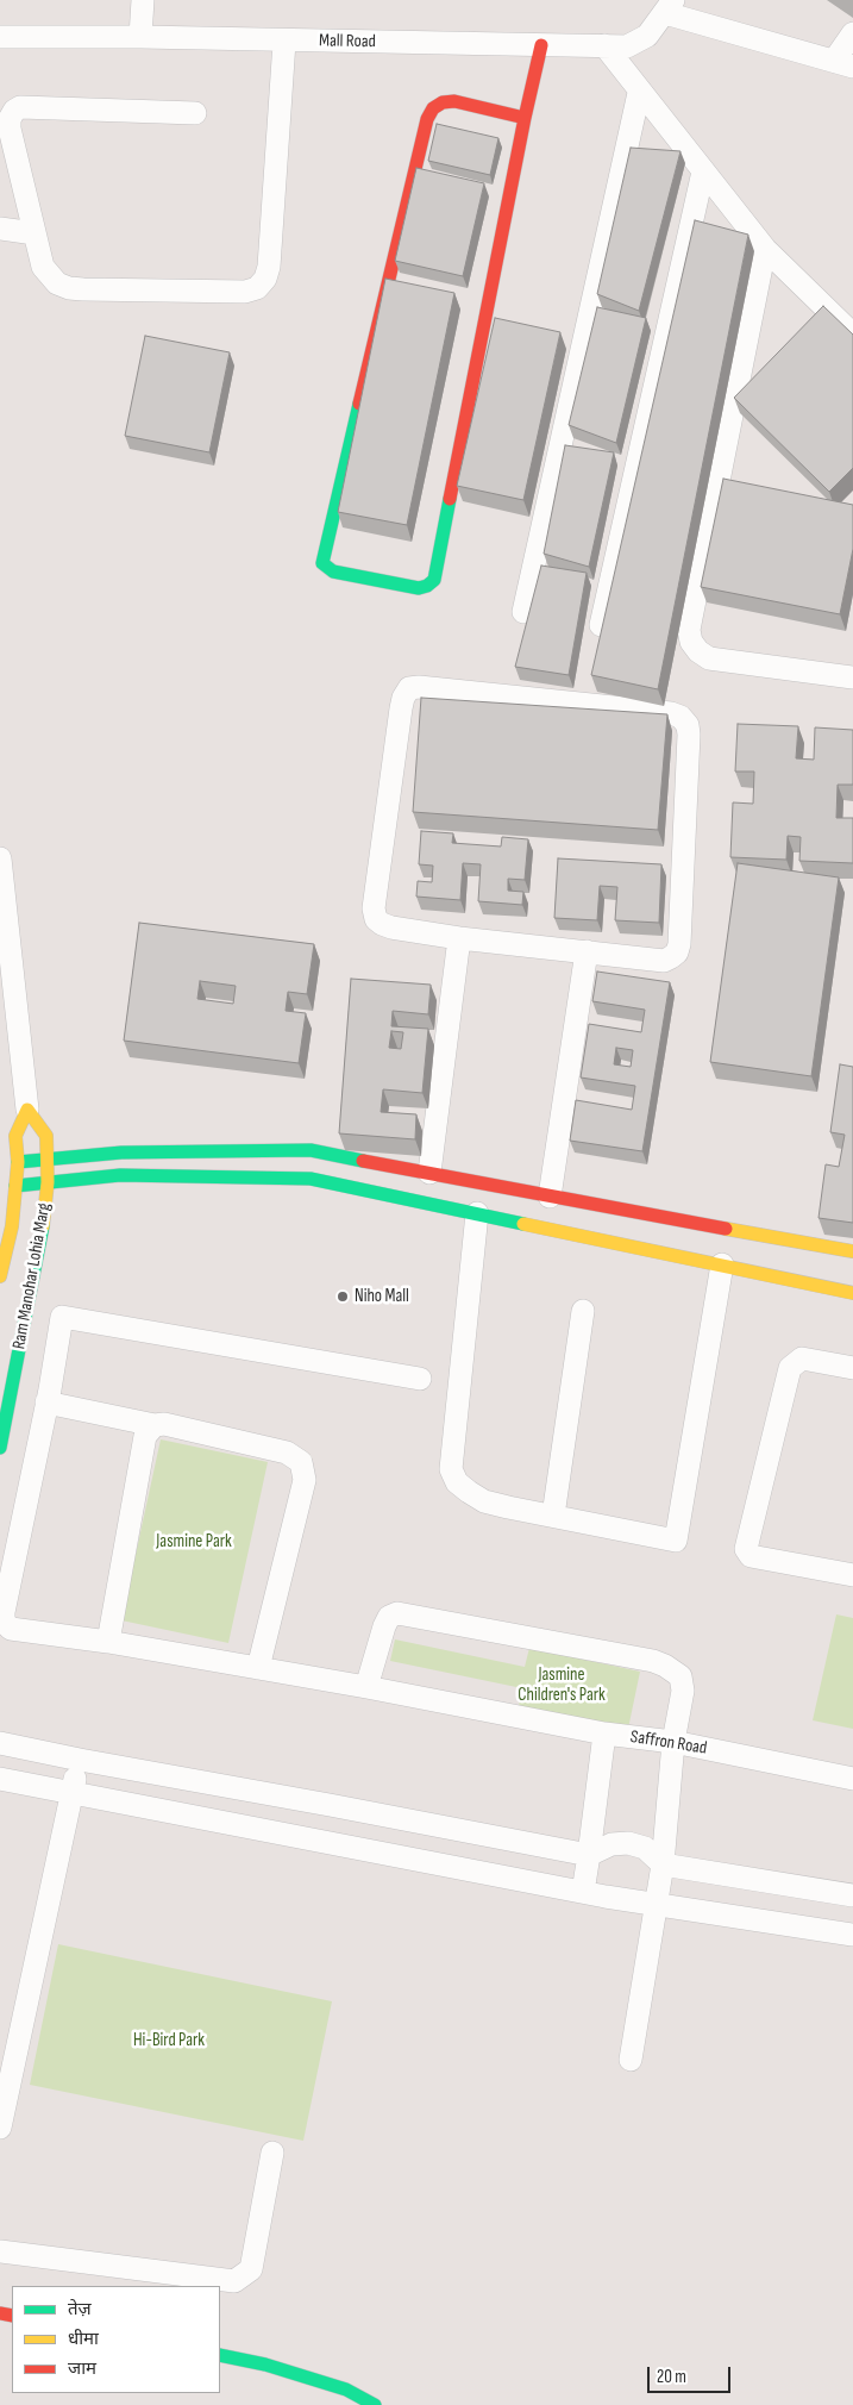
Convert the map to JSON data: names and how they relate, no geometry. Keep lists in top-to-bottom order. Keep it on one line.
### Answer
{"streets":{"street":["Mall Road","Ram Manohar Lohia Marg","Saffron Road"]},"parks":["Jasmine Park","Jasmine Children's Park","Hi-Bird Park"],"places":["Niho Mall"],"legend":["तेज़","धीमा","जाम"],"scale_bar":"20 m"}
